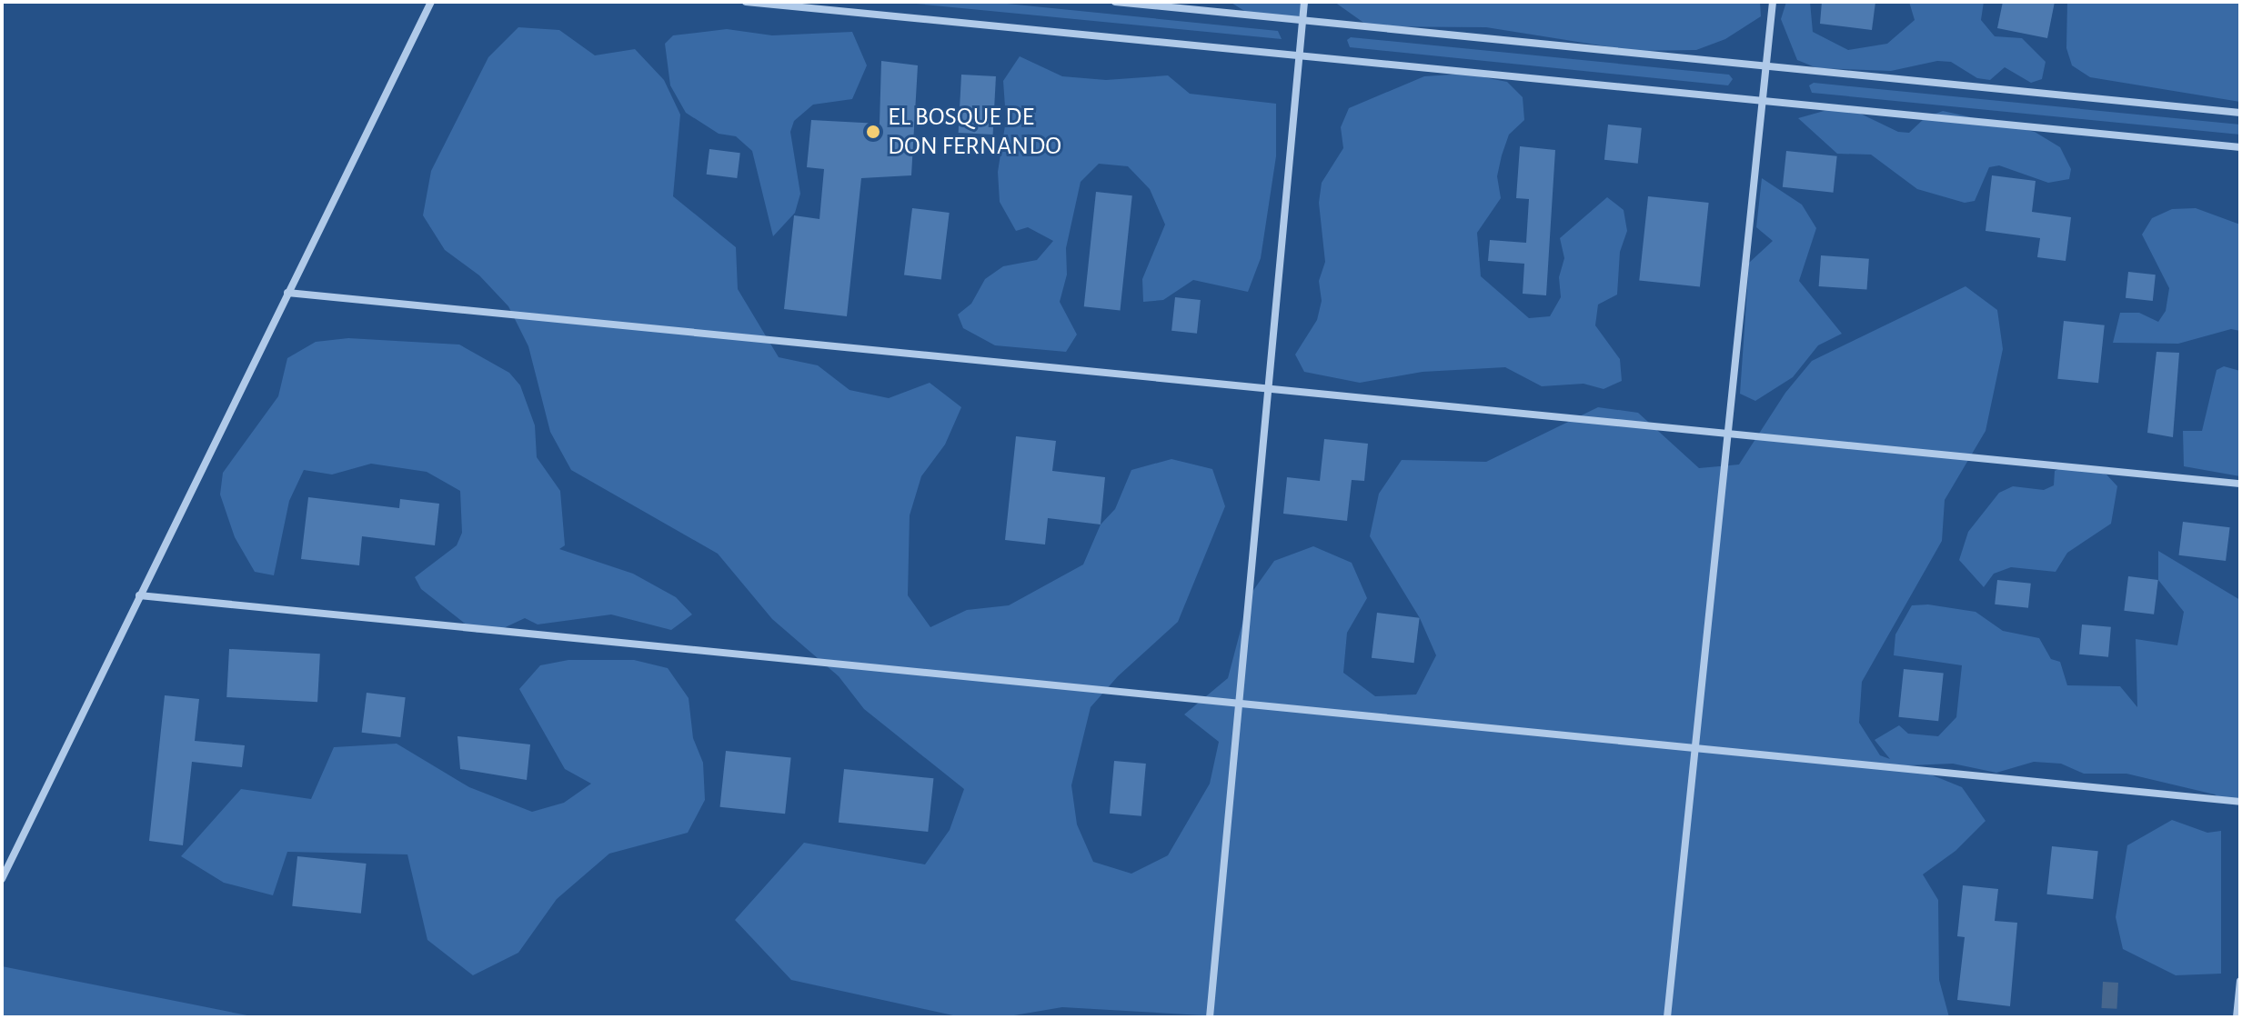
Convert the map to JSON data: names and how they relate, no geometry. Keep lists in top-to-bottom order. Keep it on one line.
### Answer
{"places":["EL BOSQUE DE DON FERNANDO"]}
